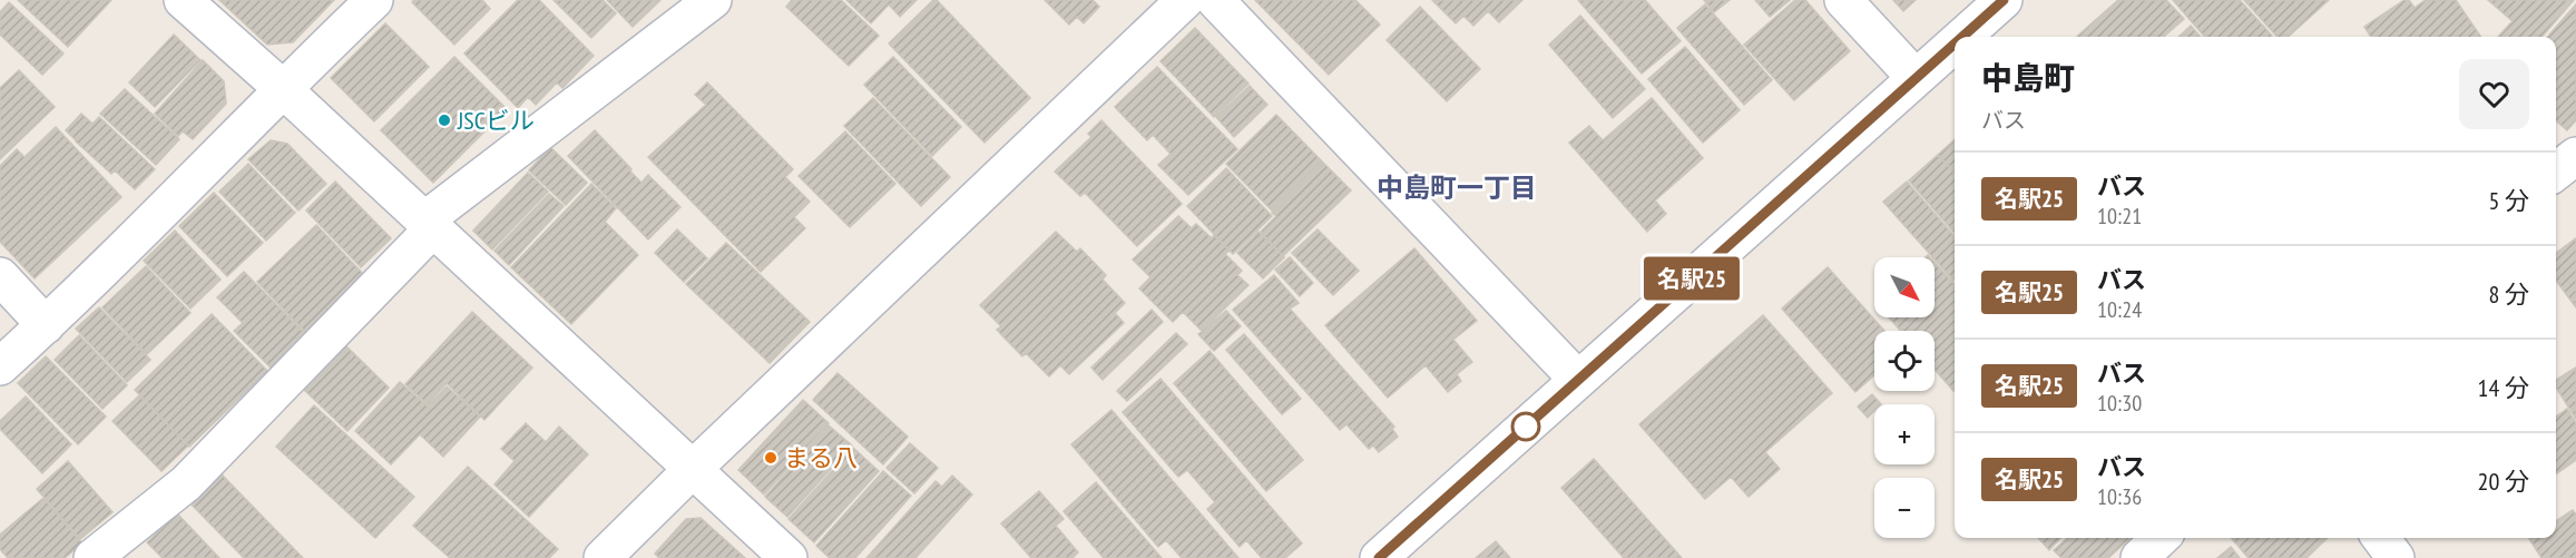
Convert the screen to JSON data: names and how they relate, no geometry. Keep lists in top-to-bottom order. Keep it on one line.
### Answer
{"districts":["中島町一丁目"],"places":["JSCビル","まる八"],"lines":["bus line 名駅25"],"north":"bottom right","page":{"on_map":"名駅25","heading":["中島町","バス"],"list":[{"mark":"名駅25","name":"バス","note":"10:21","value":"5 分"},{"mark":"名駅25","name":"バス","note":"10:24","value":"8 分"},{"mark":"名駅25","name":"バス","note":"10:30","value":"14 分"},{"mark":"名駅25","name":"バス","note":"10:36","value":"20 分"}],"map_buttons":["+","−"]}}
